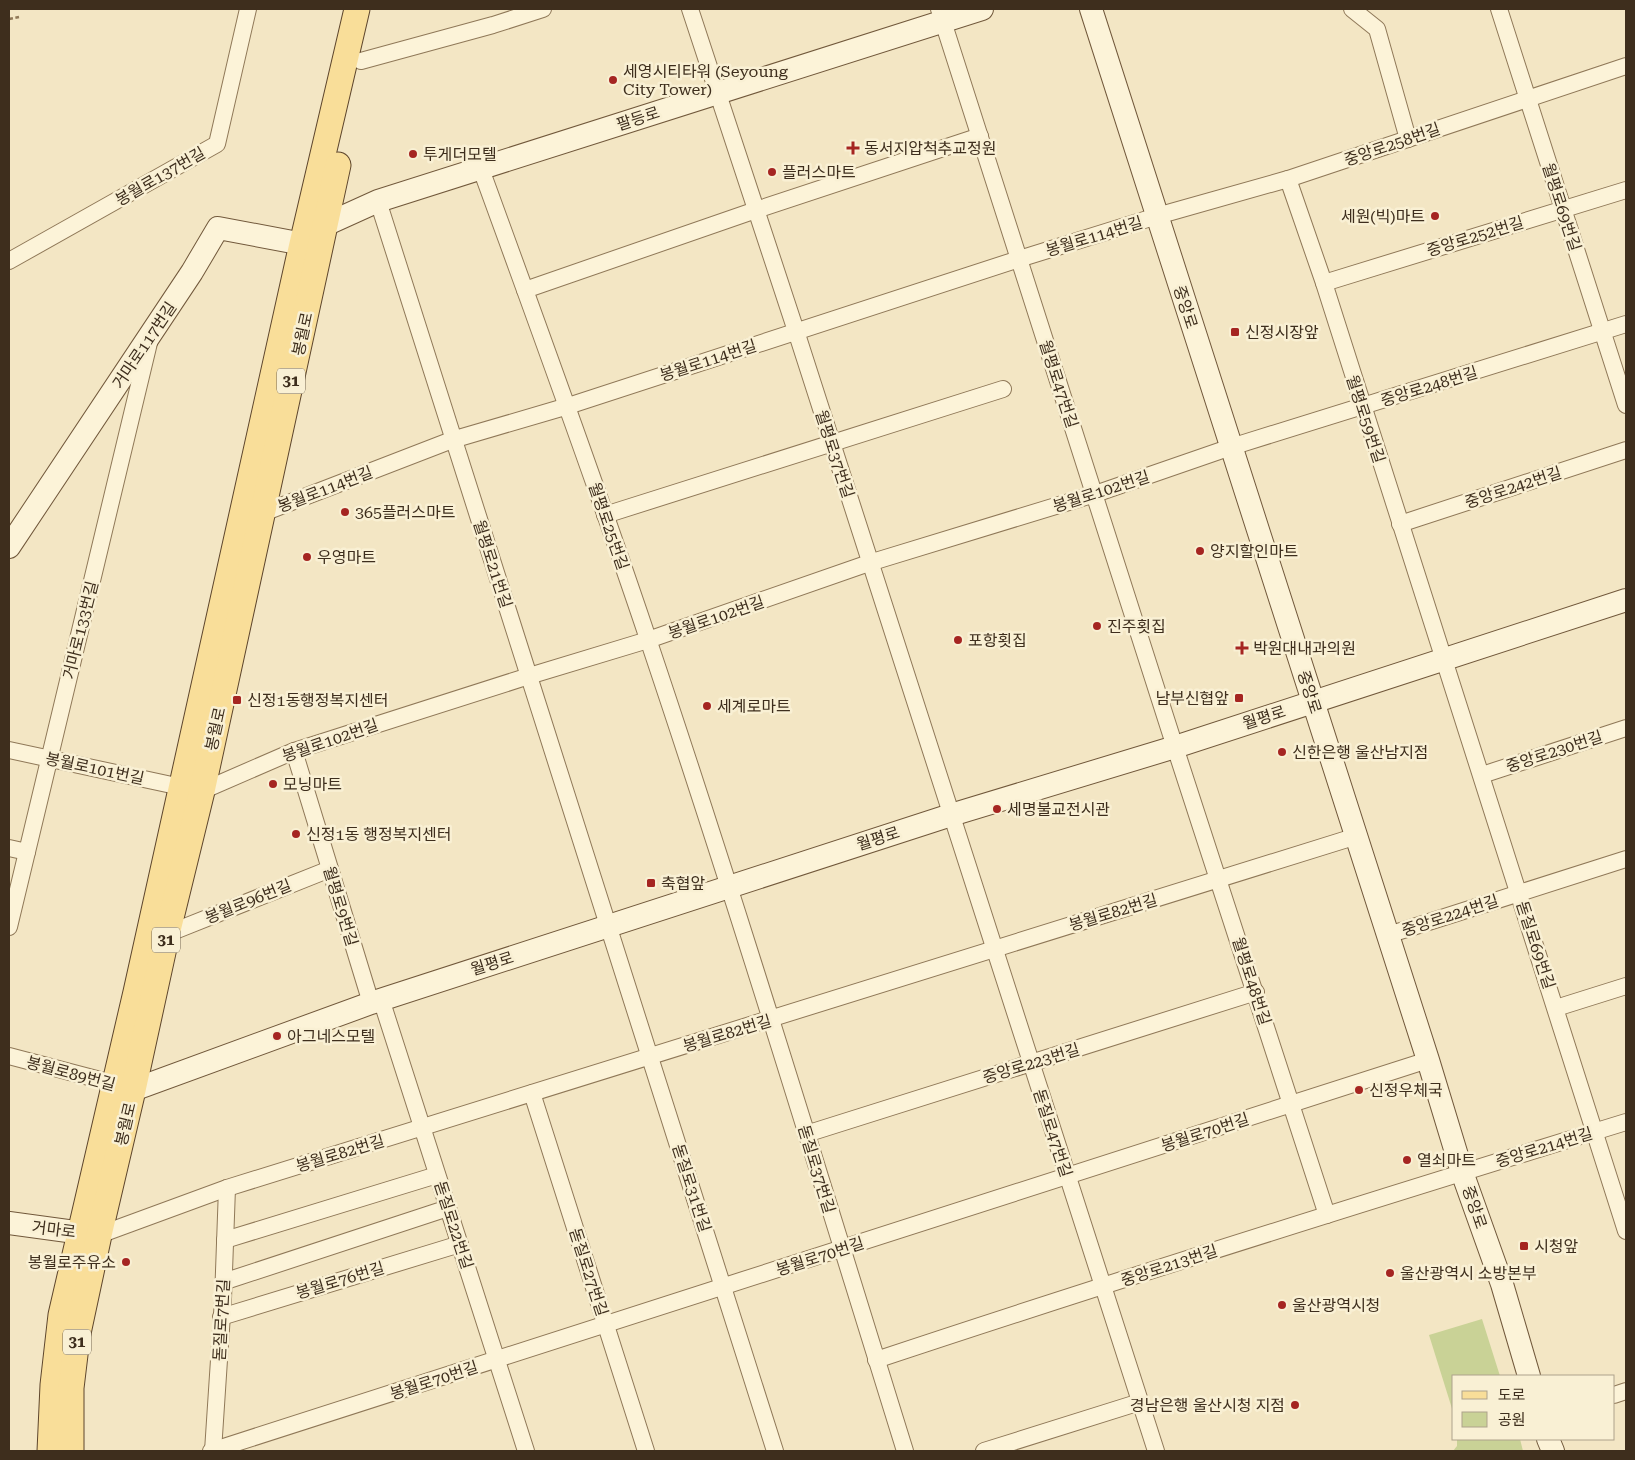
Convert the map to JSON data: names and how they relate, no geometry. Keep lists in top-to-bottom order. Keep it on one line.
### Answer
{"streets":{"main road":["팔등로","중앙로","봉월로","거마로117번길","31","월평로","거마로"],"street":["중앙로258번길","봉월로137번길","월평로69번길","봉월로114번길","중앙로252번길","월평로47번길","중앙로248번길","월평로59번길","월평로37번길","중앙로242번길","봉월로102번길","월평로25번길","월평로21번길","거마로133번길","중앙로230번길","봉월로101번길","봉월로96번길","월평로9번길","봉월로82번길","중앙로224번길","돋질로69번길","월평로48번길","중앙로223번길","봉월로89번길","봉월로70번길","돋질로47번길","중앙로214번길","돋질로37번길","돋질로31번길","돋질로22번길","중앙로213번길","돋질로27번길","봉월로76번길","돋질로7번길"]},"crossings":[["팔등로","봉월로"],["팔등로","거마로117번길"],["팔등로","월평로47번길"],["팔등로","월평로37번길"],["팔등로","월평로25번길"],["팔등로","월평로21번길"],["중앙로258번길","월평로69번길"],["중앙로258번길","봉월로114번길"],["중앙로258번길","중앙로"],["중앙로258번길","월평로59번길"],["월평로69번길","중앙로252번길"],["월평로69번길","중앙로248번길"],["봉월로114번길","중앙로"],["봉월로114번길","봉월로"],["봉월로114번길","월평로47번길"],["봉월로114번길","월평로37번길"],["봉월로114번길","월평로25번길"],["봉월로114번길","월평로21번길"],["중앙로252번길","월평로59번길"],["중앙로","중앙로248번길"],["중앙로","봉월로102번길"],["중앙로","월평로"],["중앙로","봉월로82번길"],["중앙로","중앙로224번길"],["중앙로","봉월로70번길"],["중앙로","중앙로214번길"],["중앙로","중앙로213번길"],["봉월로","거마로117번길"],["봉월로","봉월로102번길"],["봉월로","월평로"],["봉월로","봉월로101번길"],["봉월로","봉월로96번길"],["봉월로","봉월로82번길"],["봉월로","봉월로89번길"],["봉월로","거마로"],["거마로117번길","거마로133번길"],["월평로47번길","봉월로102번길"],["월평로47번길","월평로"],["월평로47번길","월평로48번길"],["중앙로248번길","월평로59번길"],["중앙로248번길","봉월로102번길"],["월평로59번길","중앙로242번길"],["월평로59번길","월평로"],["월평로59번길","돋질로69번길"],["월평로37번길","봉월로102번길"],["월평로37번길","월평로"],["월평로37번길","돋질로47번길"],["봉월로102번길","월평로25번길"],["봉월로102번길","월평로21번길"],["봉월로102번길","봉월로101번길"],["봉월로102번길","월평로9번길"],["월평로25번길","월평로"],["월평로25번길","돋질로37번길"],["월평로21번길","월평로"],["월평로21번길","돋질로31번길"],["거마로133번길","봉월로101번길"],["월평로","월평로9번길"],["월평로","돋질로69번길"],["월평로","월평로48번길"],["월평로","봉월로89번길"],["월평로","돋질로47번길"],["월평로","돋질로37번길"],["월평로","돋질로31번길"],["월평로","돋질로22번길"],["중앙로230번길","돋질로69번길"],["봉월로96번길","월평로9번길"],["월평로9번길","돋질로22번길"],["봉월로82번길","월평로48번길"],["봉월로82번길","돋질로47번길"],["봉월로82번길","돋질로37번길"],["봉월로82번길","돋질로31번길"],["봉월로82번길","돋질로22번길"],["봉월로82번길","거마로"],["봉월로82번길","돋질로27번길"],["봉월로82번길","돋질로7번길"],["중앙로224번길","돋질로69번길"],["돋질로69번길","중앙로214번길"],["월평로48번길","중앙로223번길"],["월평로48번길","봉월로70번길"],["월평로48번길","중앙로213번길"],["중앙로223번길","돋질로47번길"],["중앙로223번길","돋질로37번길"],["봉월로70번길","돋질로47번길"],["봉월로70번길","돋질로37번길"],["봉월로70번길","돋질로31번길"],["봉월로70번길","돋질로22번길"],["봉월로70번길","돋질로27번길"],["봉월로70번길","돋질로7번길"],["돋질로47번길","중앙로213번길"],["중앙로214번길","중앙로213번길"],["돋질로37번길","중앙로213번길"],["돋질로22번길","봉월로76번길"],["봉월로76번길","돋질로7번길"]],"places":{"other":["세영시티타워 (Seyoung City Tower)","투게더모텔","플러스마트","세원(빅)마트","365플러스마트","양지할인마트","우영마트","진주횟집","포항횟집","세계로마트","신한은행 울산남지점","모닝마트","세명불교전시관","신정1동 행정복지센터","아그네스모텔","신정우체국","열쇠마트","봉월로주유소","울산광역시 소방본부","울산광역시청","경남은행 울산시청 지점"],"health":["동서지압척추교정원","박원대내과의원"],"transit":["신정시장앞","남부신협앞","신정1동행정복지센터","축협앞","시청앞"]},"legend":["도로","공원"]}
